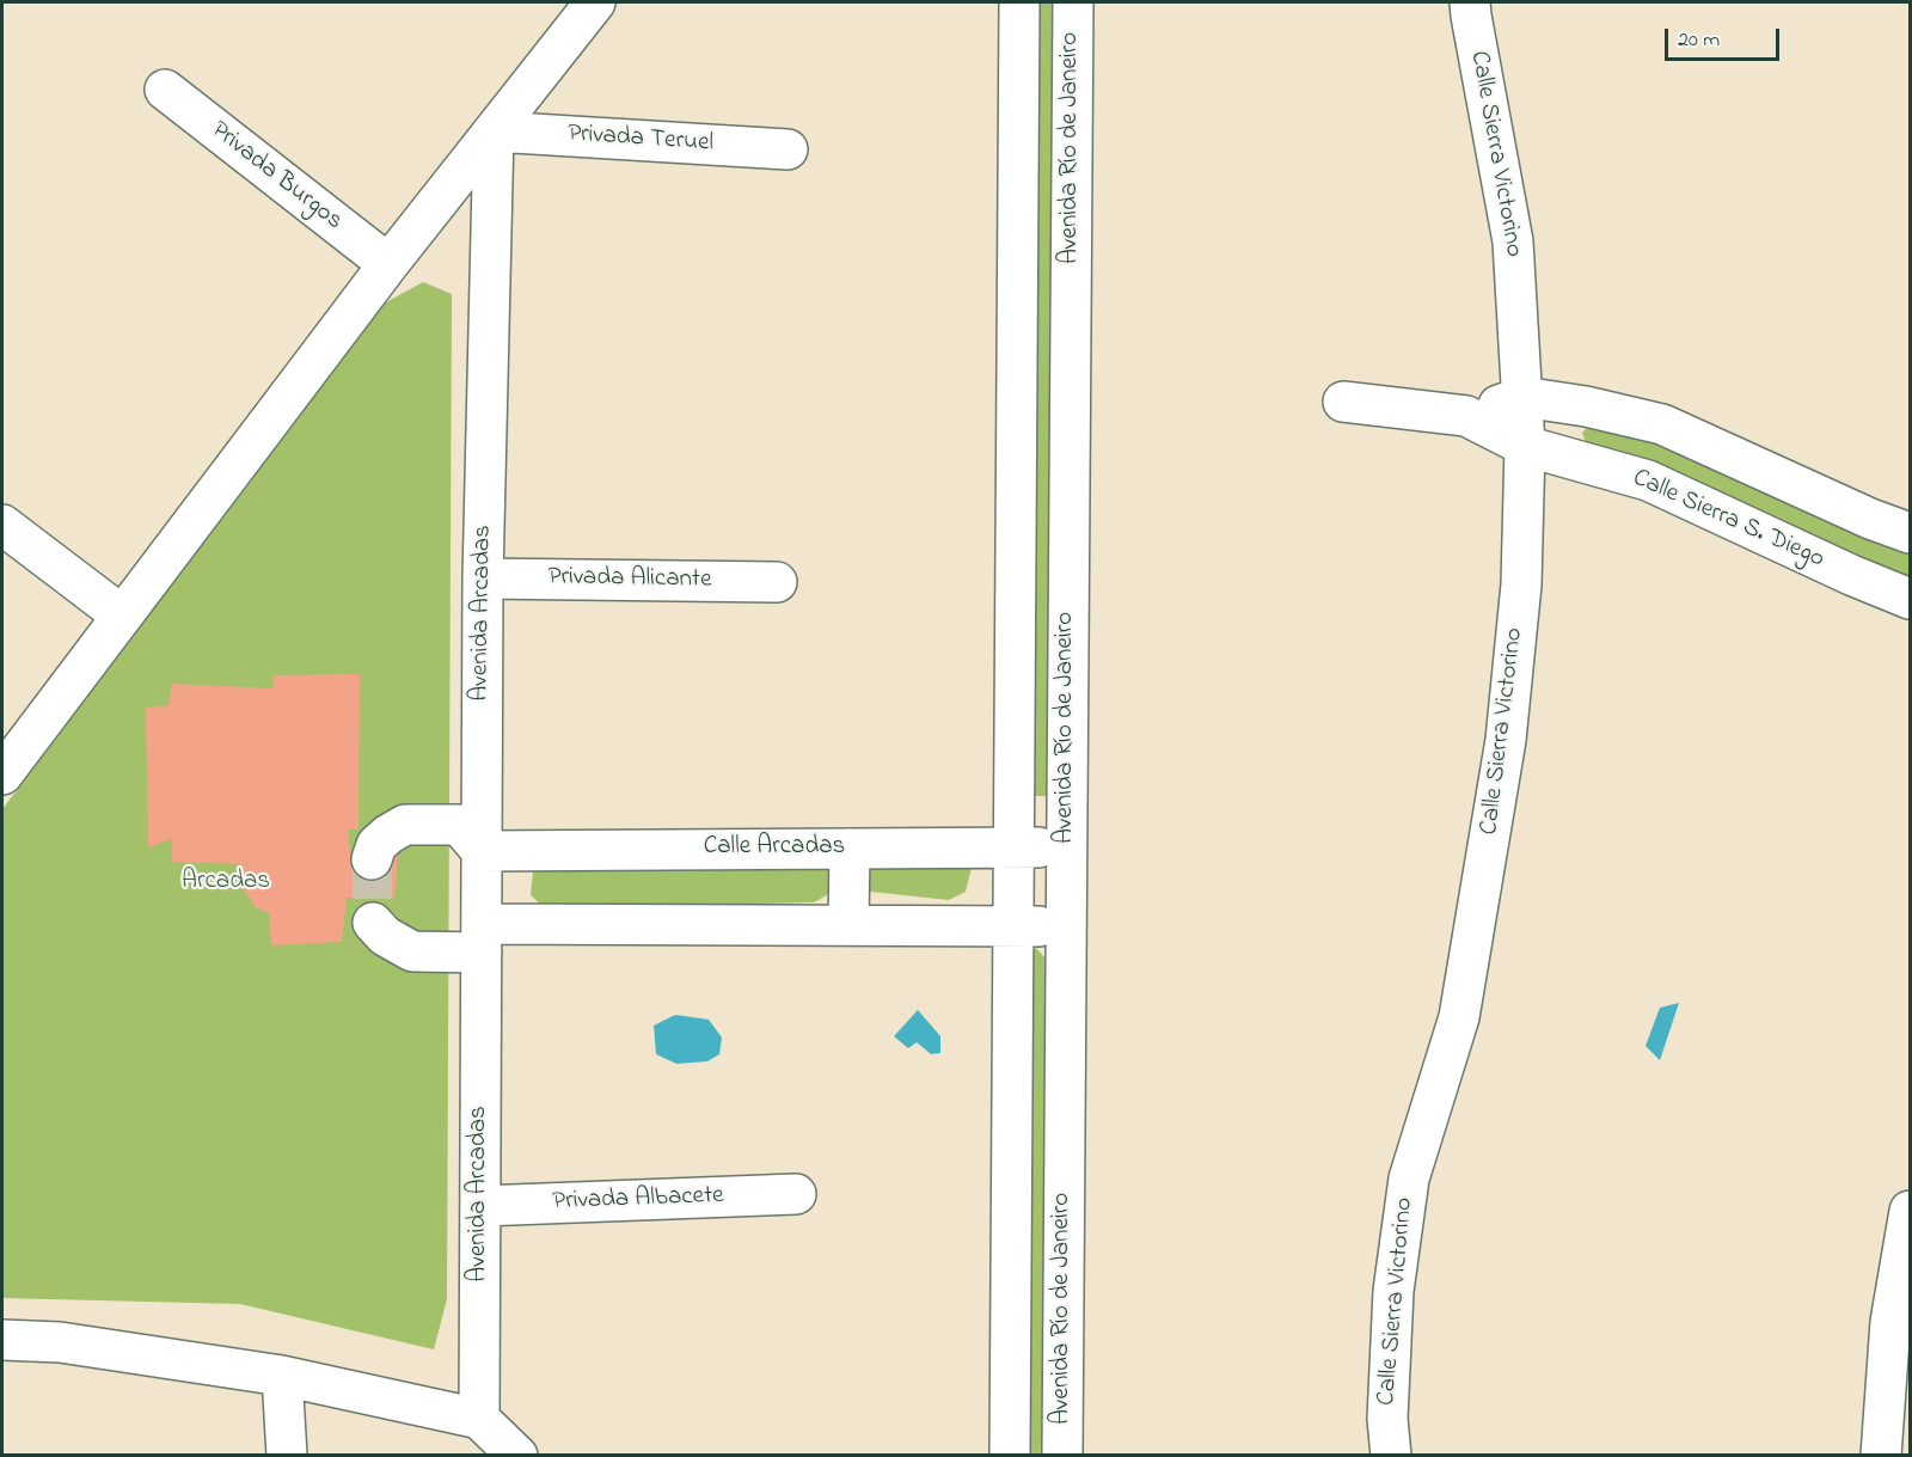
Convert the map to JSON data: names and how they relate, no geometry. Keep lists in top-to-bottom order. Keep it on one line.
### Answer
{"streets":{"street":["Privada Teruel","Avenida Río de Janeiro","Calle Sierra Victorino","Privada Burgos","Calle Sierra S. Diego","Privada Alicante","Avenida Arcadas","Calle Arcadas","Privada Albacete"]},"crossings":[["Privada Teruel","Avenida Arcadas"],["Avenida Río de Janeiro","Calle Arcadas"],["Calle Sierra Victorino","Calle Sierra S. Diego"],["Privada Alicante","Avenida Arcadas"],["Avenida Arcadas","Calle Arcadas"],["Avenida Arcadas","Privada Albacete"]],"parks":["Arcadas"],"scale_bar":"20 m"}
